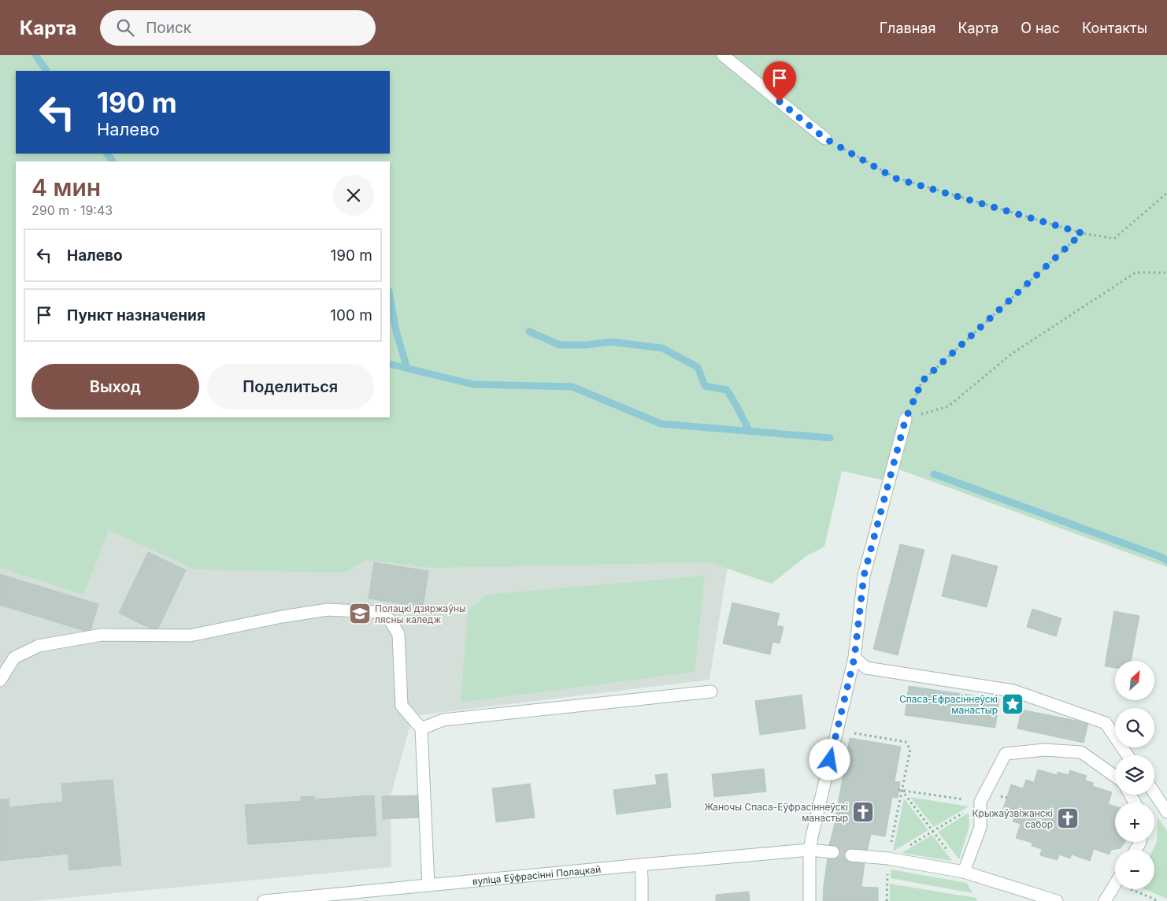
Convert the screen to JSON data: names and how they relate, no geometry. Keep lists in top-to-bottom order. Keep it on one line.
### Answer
{"streets":{"street":["вуліца Еўфрасінні Полацкай"]},"places":{"school or university":["Полацкі дзяржаўны лясны каледж"],"place":["Спаса-Ефрасіннеўскі манастыр"],"church":["Жаночы Спаса-Еўфрасіннеўскі манастыр","Крыжаўзвіжанскі сабор"]},"north":"top right","page":{"header":"Карта","search":"Поиск","nav":["Главная","Карта","О нас","Контакты"],"turn":["190 m","Налево"],"heading":["4 мин","290 m · 19:43"],"list":[{"name":"Налево","value":"190 m"},{"name":"Пункт назначения","value":"100 m"}],"buttons":["Выход","Поделиться"],"map_buttons":["+","−"]}}
